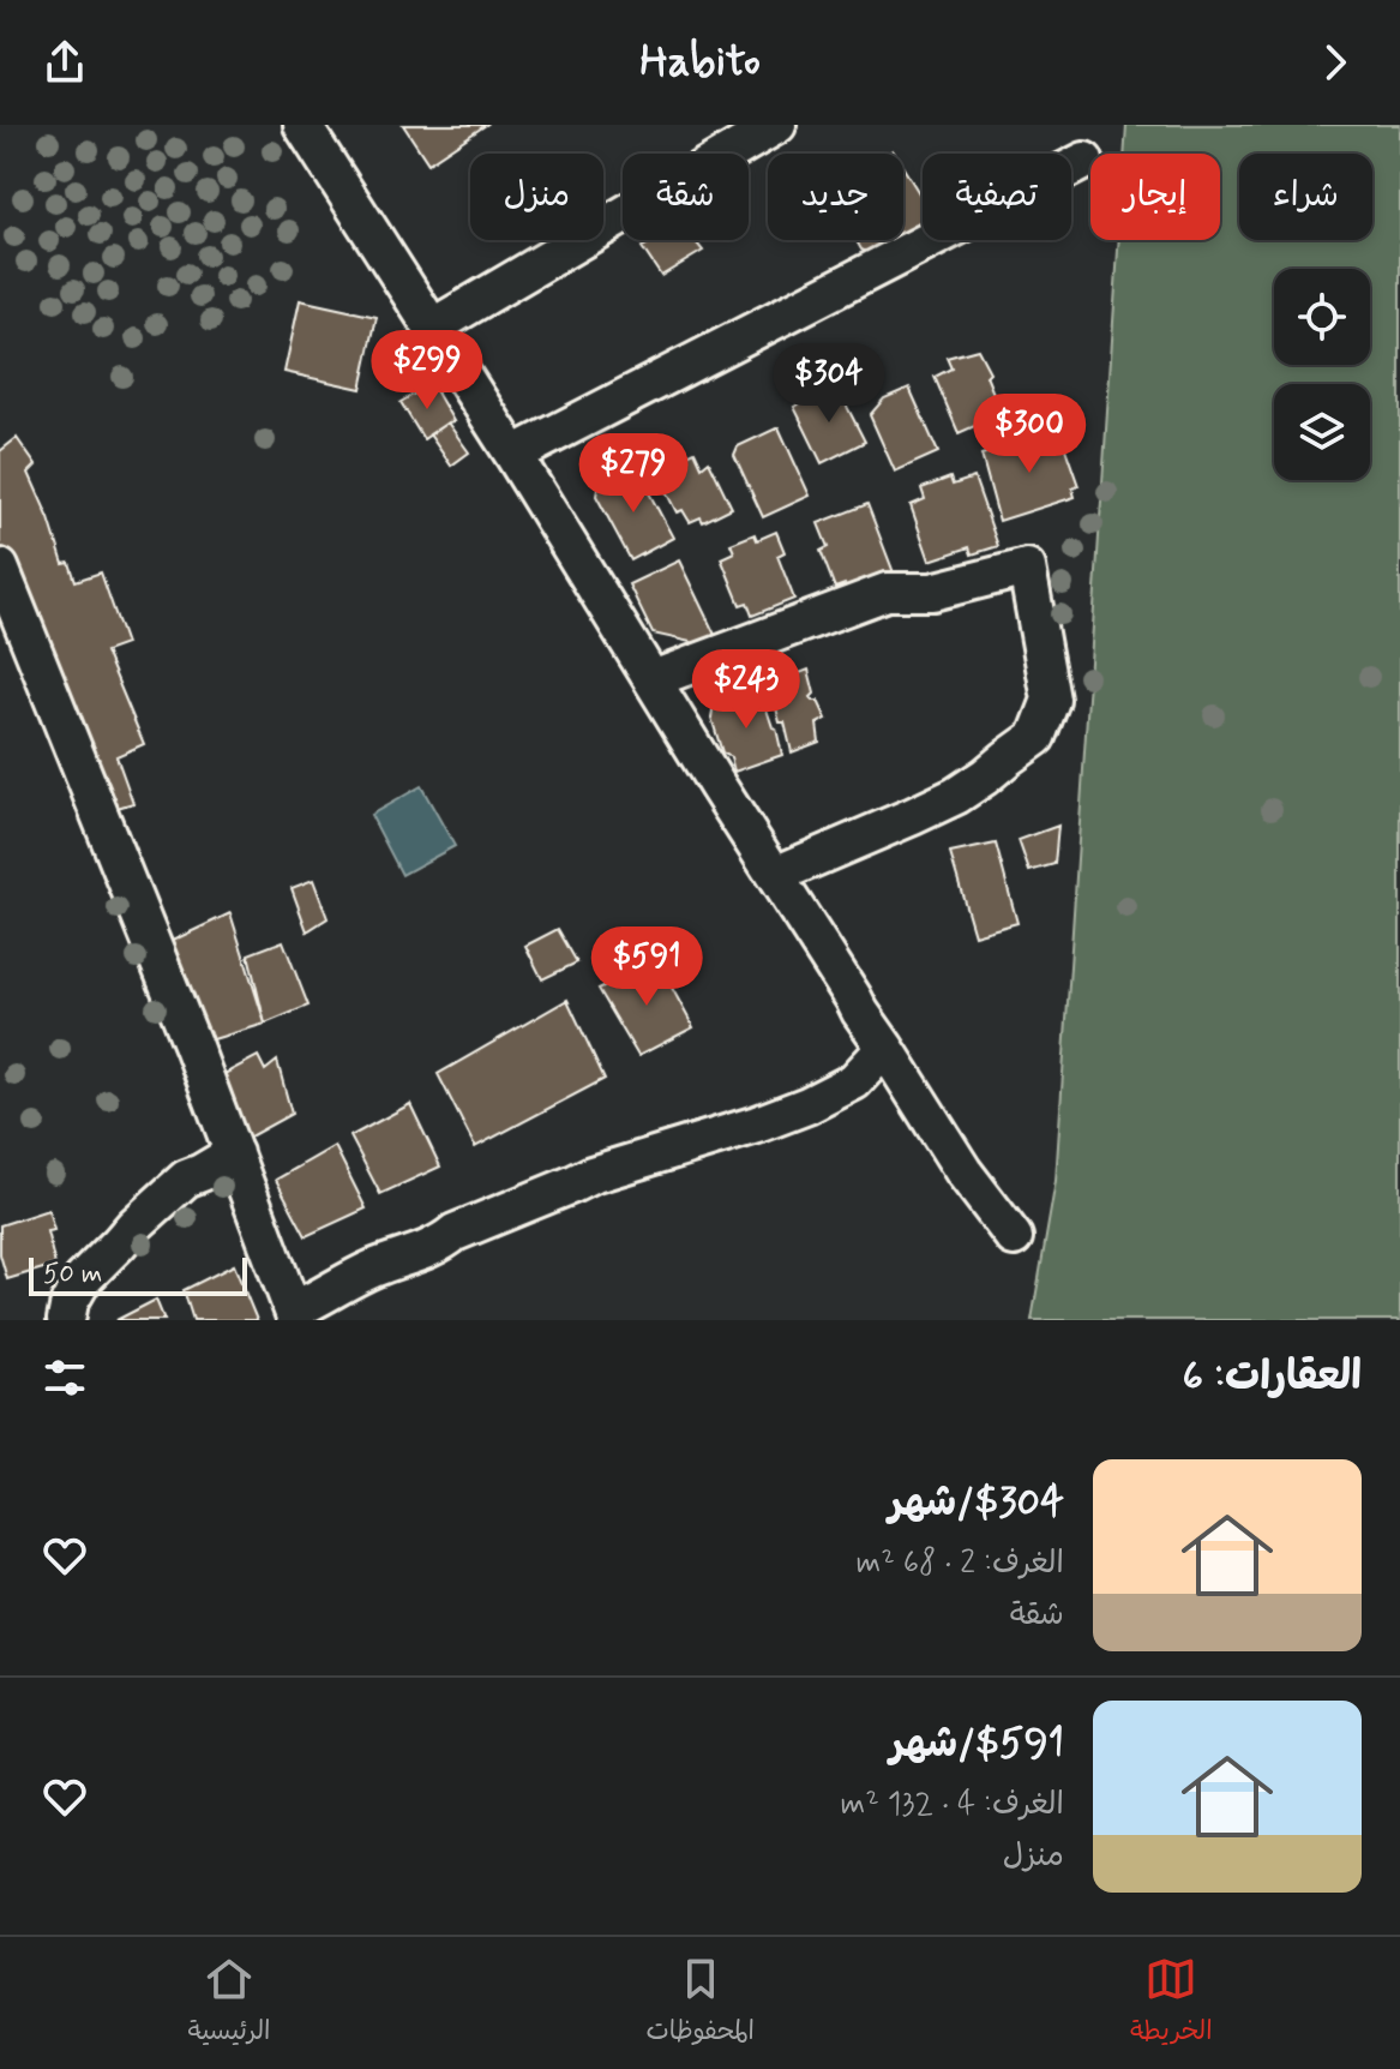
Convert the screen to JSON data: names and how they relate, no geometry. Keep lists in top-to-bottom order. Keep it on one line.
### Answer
{"scale_bar":"50 m","page":{"header":"Habito","chip":["شراء","إيجار","تصفية","جديد","شقة","منزل"],"price":["$299","$304","$300","$279","$243","$591"],"scale":"50 m","heading":"العقارات: 6","list":[{"name":"$304/شهر","note":"الغرف: 2 · 68 m² · شقة"},{"name":"$591/شهر","note":"الغرف: 4 · 132 m² · منزل"}],"tabs":["الخريطة","المحفوظات","الرئيسية"]}}
